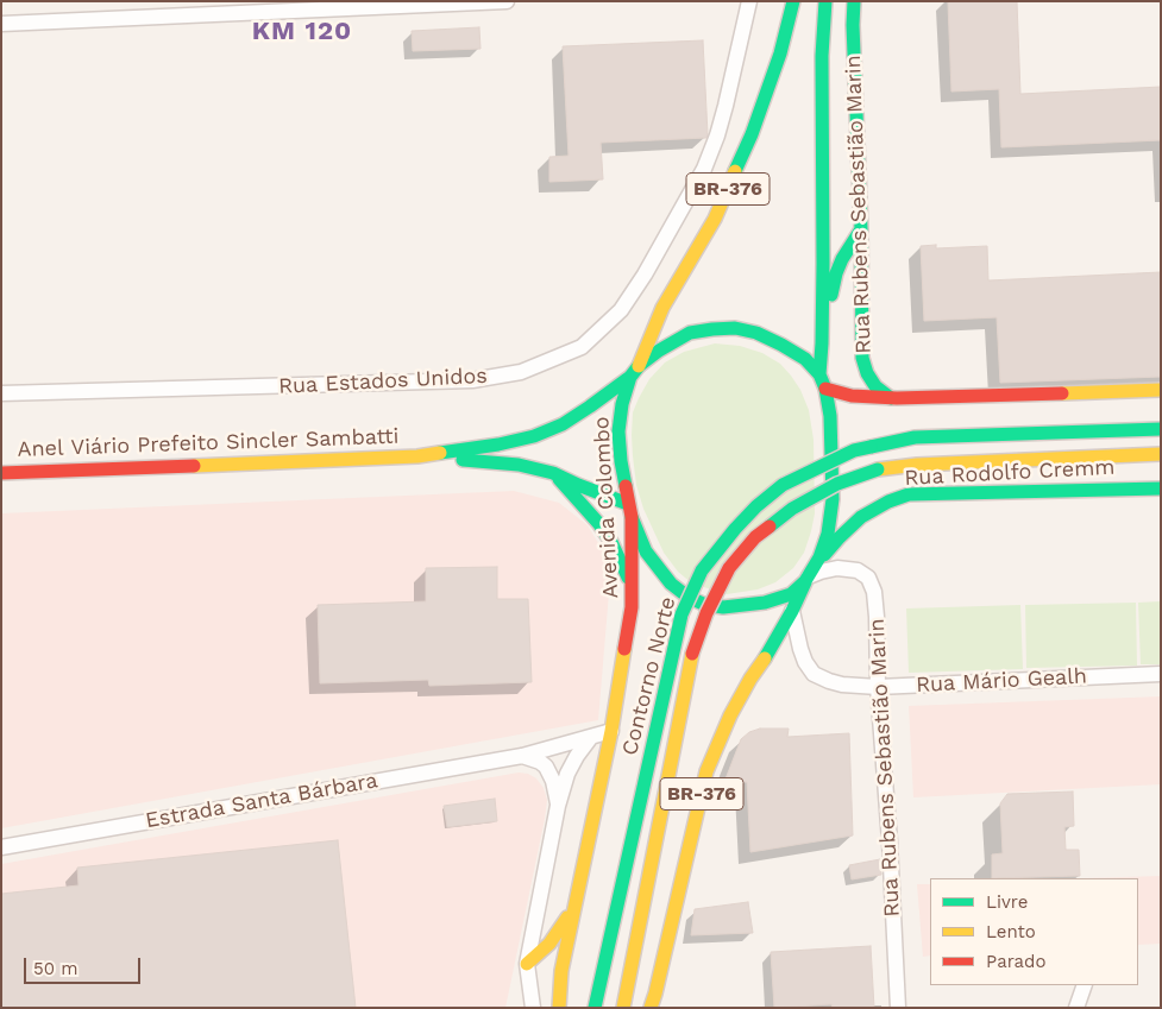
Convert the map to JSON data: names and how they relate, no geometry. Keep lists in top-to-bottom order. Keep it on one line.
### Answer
{"streets":{"main road":["BR-376","Rua Rubens Sebastião Marin","Anel Viário Prefeito Sincler Sambatti","Rua Rodolfo Cremm","Avenida Colombo","Contorno Norte"],"street":["Rua Estados Unidos","Rua Mário Gealh","Estrada Santa Bárbara"]},"crossings":[["BR-376","Rua Rubens Sebastião Marin"],["BR-376","Anel Viário Prefeito Sincler Sambatti"],["BR-376","Rua Rodolfo Cremm"],["BR-376","Rua Mário Gealh"],["Rua Rubens Sebastião Marin","Rua Rodolfo Cremm"],["Rua Rubens Sebastião Marin","Rua Mário Gealh"],["Anel Viário Prefeito Sincler Sambatti","Avenida Colombo"],["Rua Rodolfo Cremm","Rua Mário Gealh"],["Avenida Colombo","Estrada Santa Bárbara"]],"districts":["KM 120"],"legend":["Livre","Lento","Parado"],"scale_bar":"50 m"}
